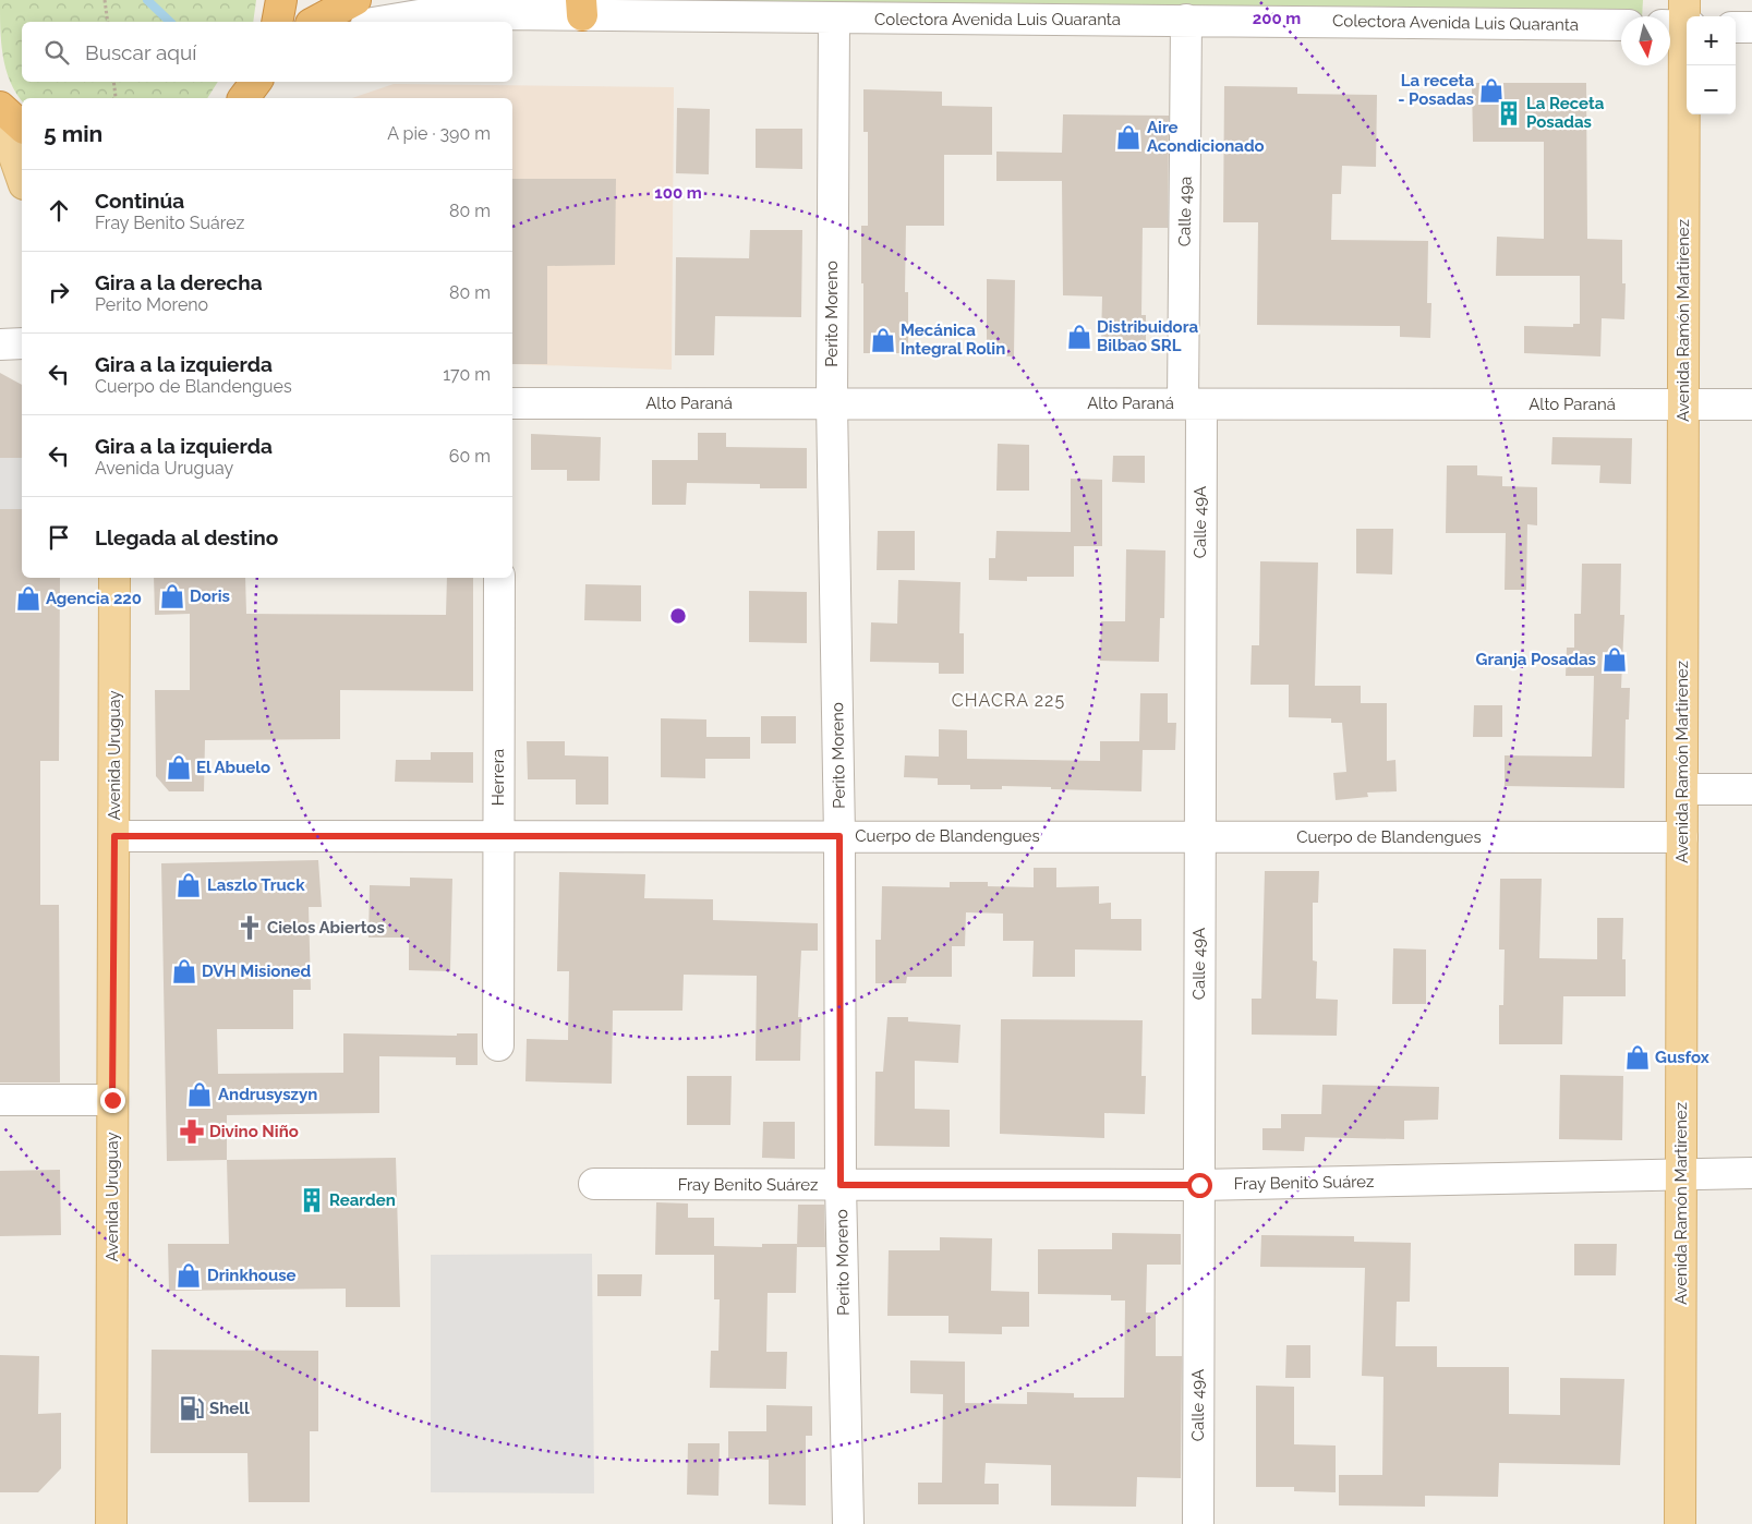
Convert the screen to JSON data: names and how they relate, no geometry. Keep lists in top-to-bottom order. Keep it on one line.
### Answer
{"streets":{"main road":["Avenida Ramón Martirenez","Avenida Uruguay"],"street":["Colectora Avenida Luis Quaranta","Calle 49a","Perito Moreno","Alto Paraná","Calle 49A","Herrera","Cuerpo de Blandengues","Fray Benito Suárez"]},"crossings":[["Colectora Avenida Luis Quaranta","Calle 49a"],["Colectora Avenida Luis Quaranta","Perito Moreno"],["Calle 49a","Alto Paraná"],["Calle 49a","Calle 49A"],["Perito Moreno","Alto Paraná"],["Perito Moreno","Cuerpo de Blandengues"],["Perito Moreno","Fray Benito Suárez"],["Avenida Ramón Martirenez","Alto Paraná"],["Avenida Ramón Martirenez","Cuerpo de Blandengues"],["Avenida Ramón Martirenez","Fray Benito Suárez"],["Alto Paraná","Calle 49A"],["Calle 49A","Cuerpo de Blandengues"],["Calle 49A","Fray Benito Suárez"],["Avenida Uruguay","Cuerpo de Blandengues"],["Herrera","Cuerpo de Blandengues"]],"districts":["CHACRA 225"],"places":{"shop":["La receta - Posadas","Aire Acondicionado","Distribuidora Bilbao SRL","Mecánica Integral Rolin","Doris","Agencia 220","Granja Posadas","El Abuelo","Laszlo Truck","DVH Misioned","Gusfox","Andrusyszyn","Drinkhouse"],"building":["La Receta Posadas","Rearden"],"church":["Cielos Abiertos"],"pharmacy":["Divino Niño"],"fuel station":["Shell"]},"north":"bottom","page":{"map_buttons":["+","−"],"search":"Buscar aquí","heading":["5 min","A pie · 390 m"],"list":[["Continúa","Fray Benito Suárez","80 m"],["Gira a la derecha","Perito Moreno","80 m"],["Gira a la izquierda","Cuerpo de Blandengues","170 m"],["Gira a la izquierda","Avenida Uruguay","60 m"],"Llegada al destino"]},"rings":["200 m","100 m"]}
